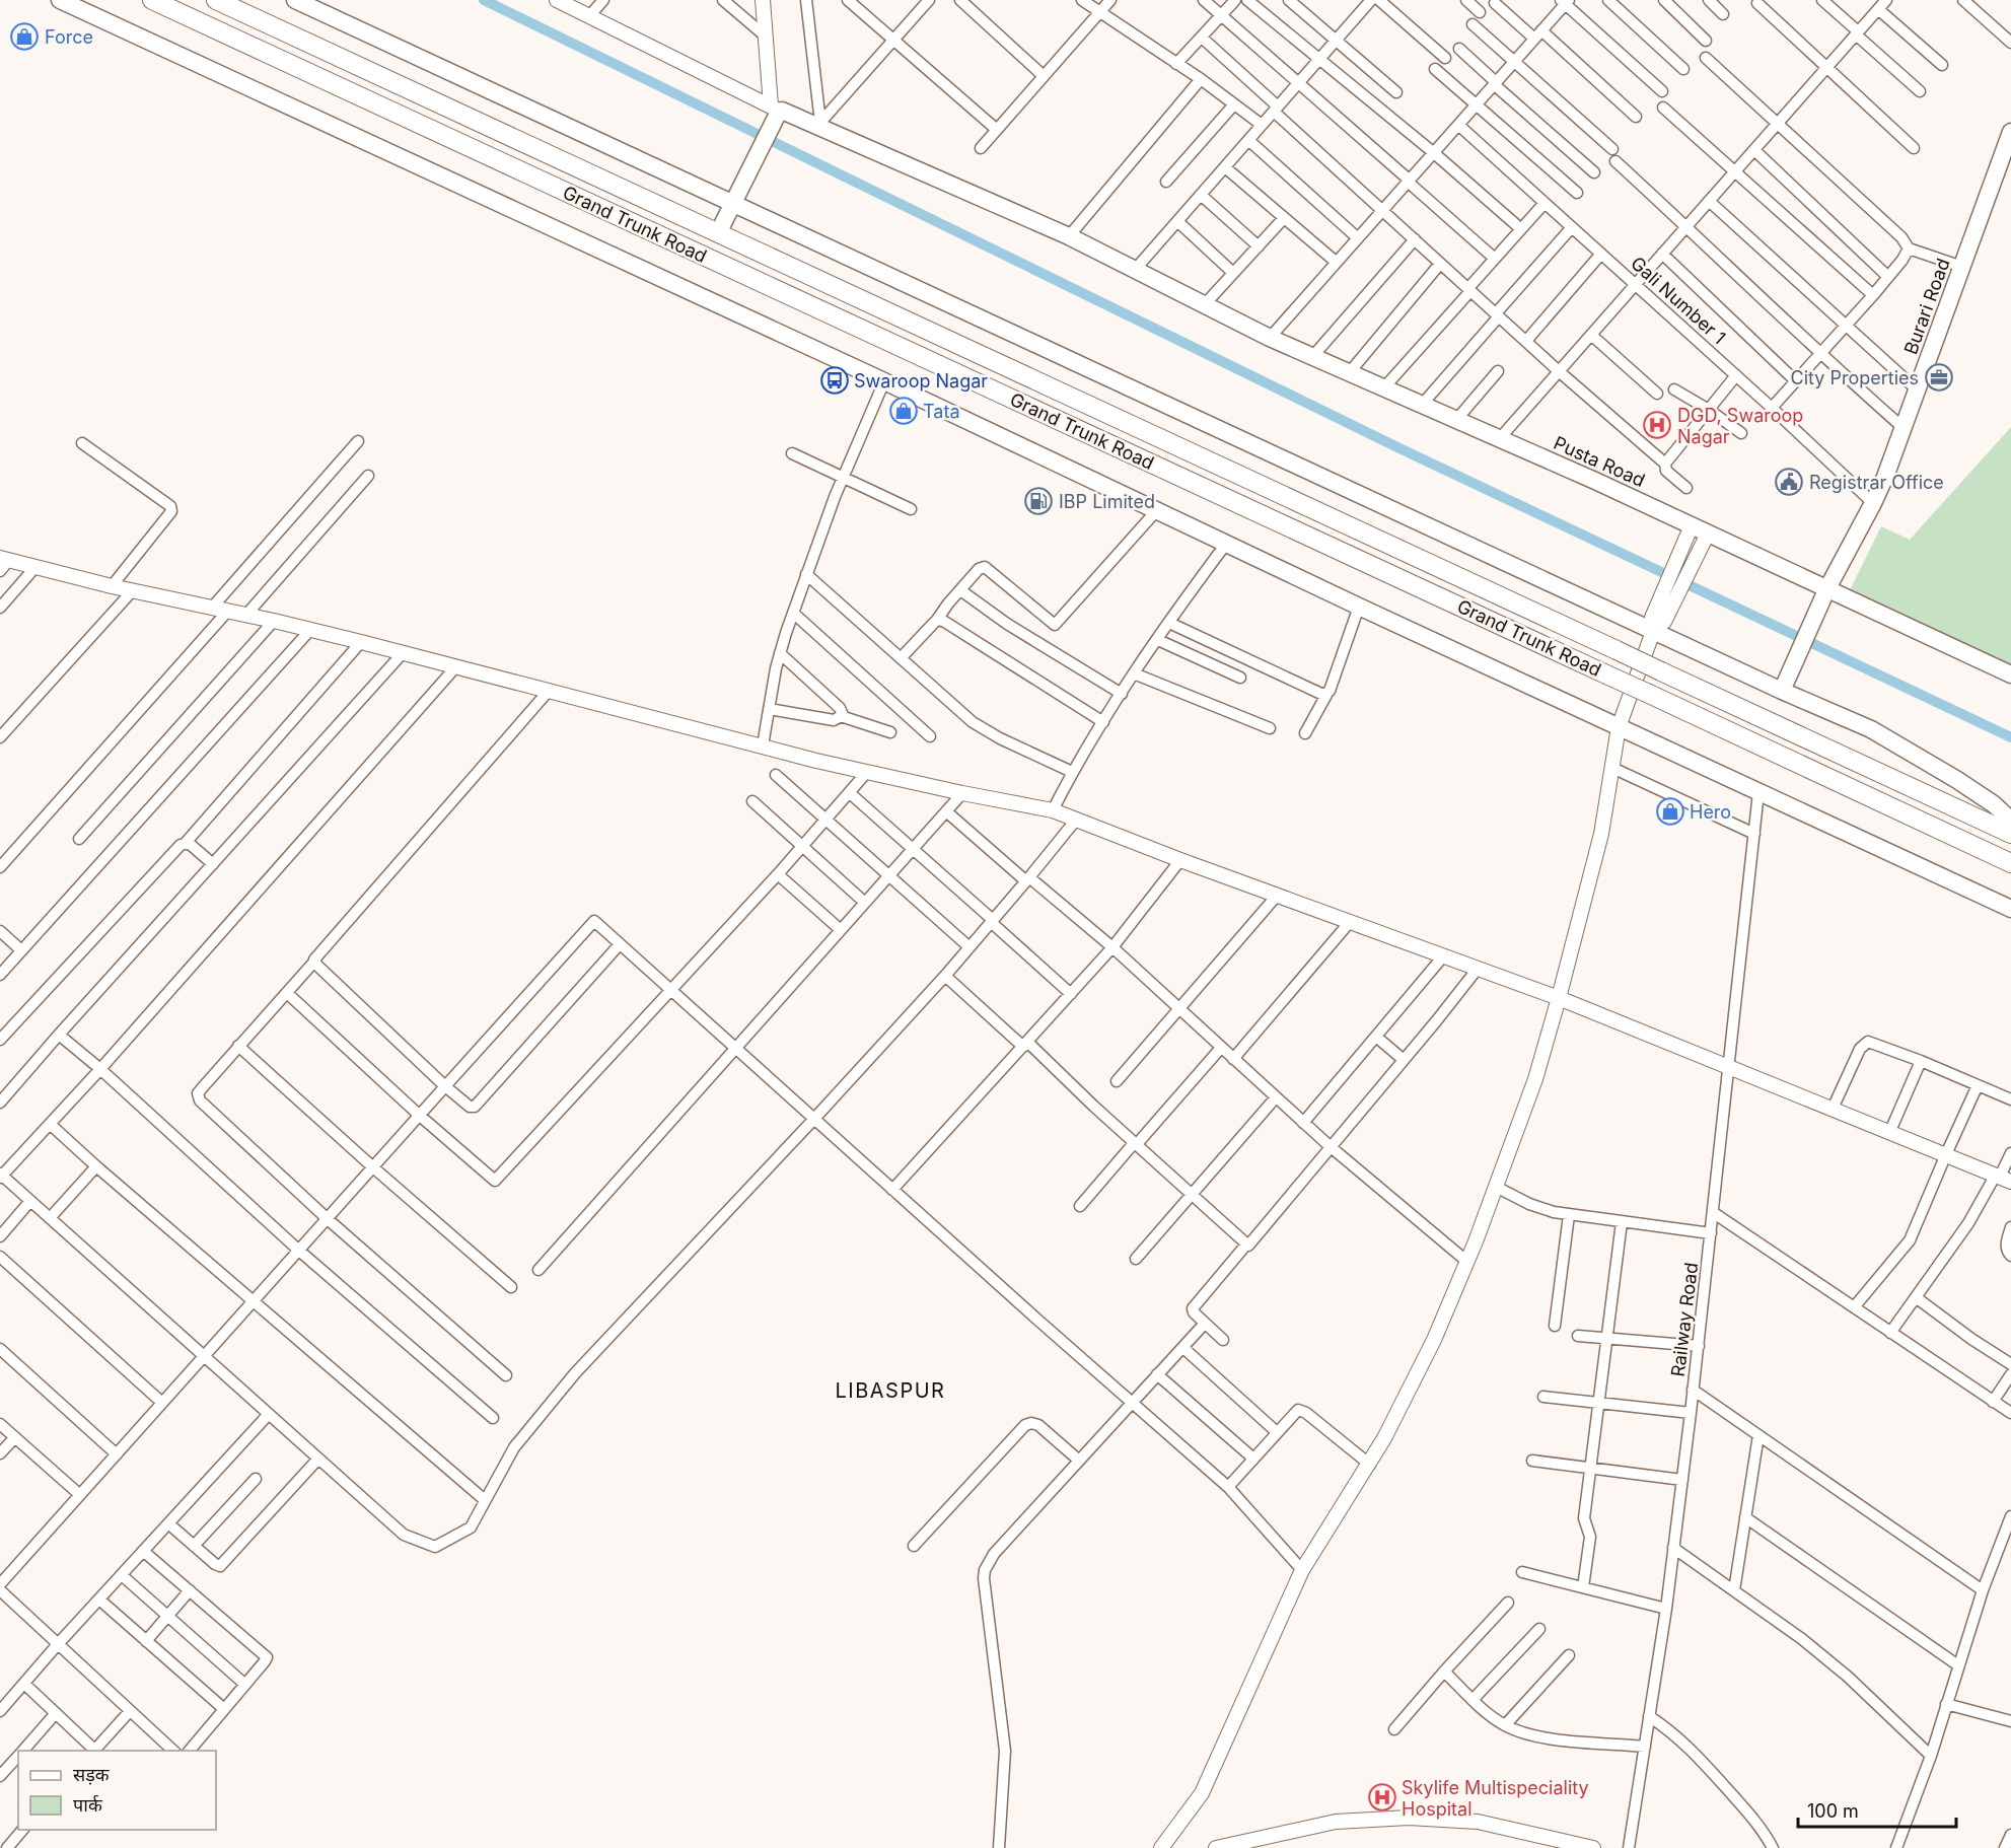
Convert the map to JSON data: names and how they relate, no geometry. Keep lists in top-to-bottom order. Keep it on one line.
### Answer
{"streets":{"highway":["Grand Trunk Road"],"main road":["Burari Road","Pusta Road"],"street":["Gali Number 1","Railway Road"]},"crossings":[["Gali Number 1","Burari Road"],["Burari Road","Pusta Road"]],"districts":["LIBASPUR"],"places":{"shop":["Force","Tata","Hero"],"office":["City Properties"],"bus stop":["Swaroop Nagar"],"hospital":["DGD, Swaroop Nagar","Skylife Multispeciality Hospital"],"public building":["Registrar Office"],"fuel station":["IBP Limited"]},"legend":["सड़क","पार्क"],"scale_bar":"100 m"}
